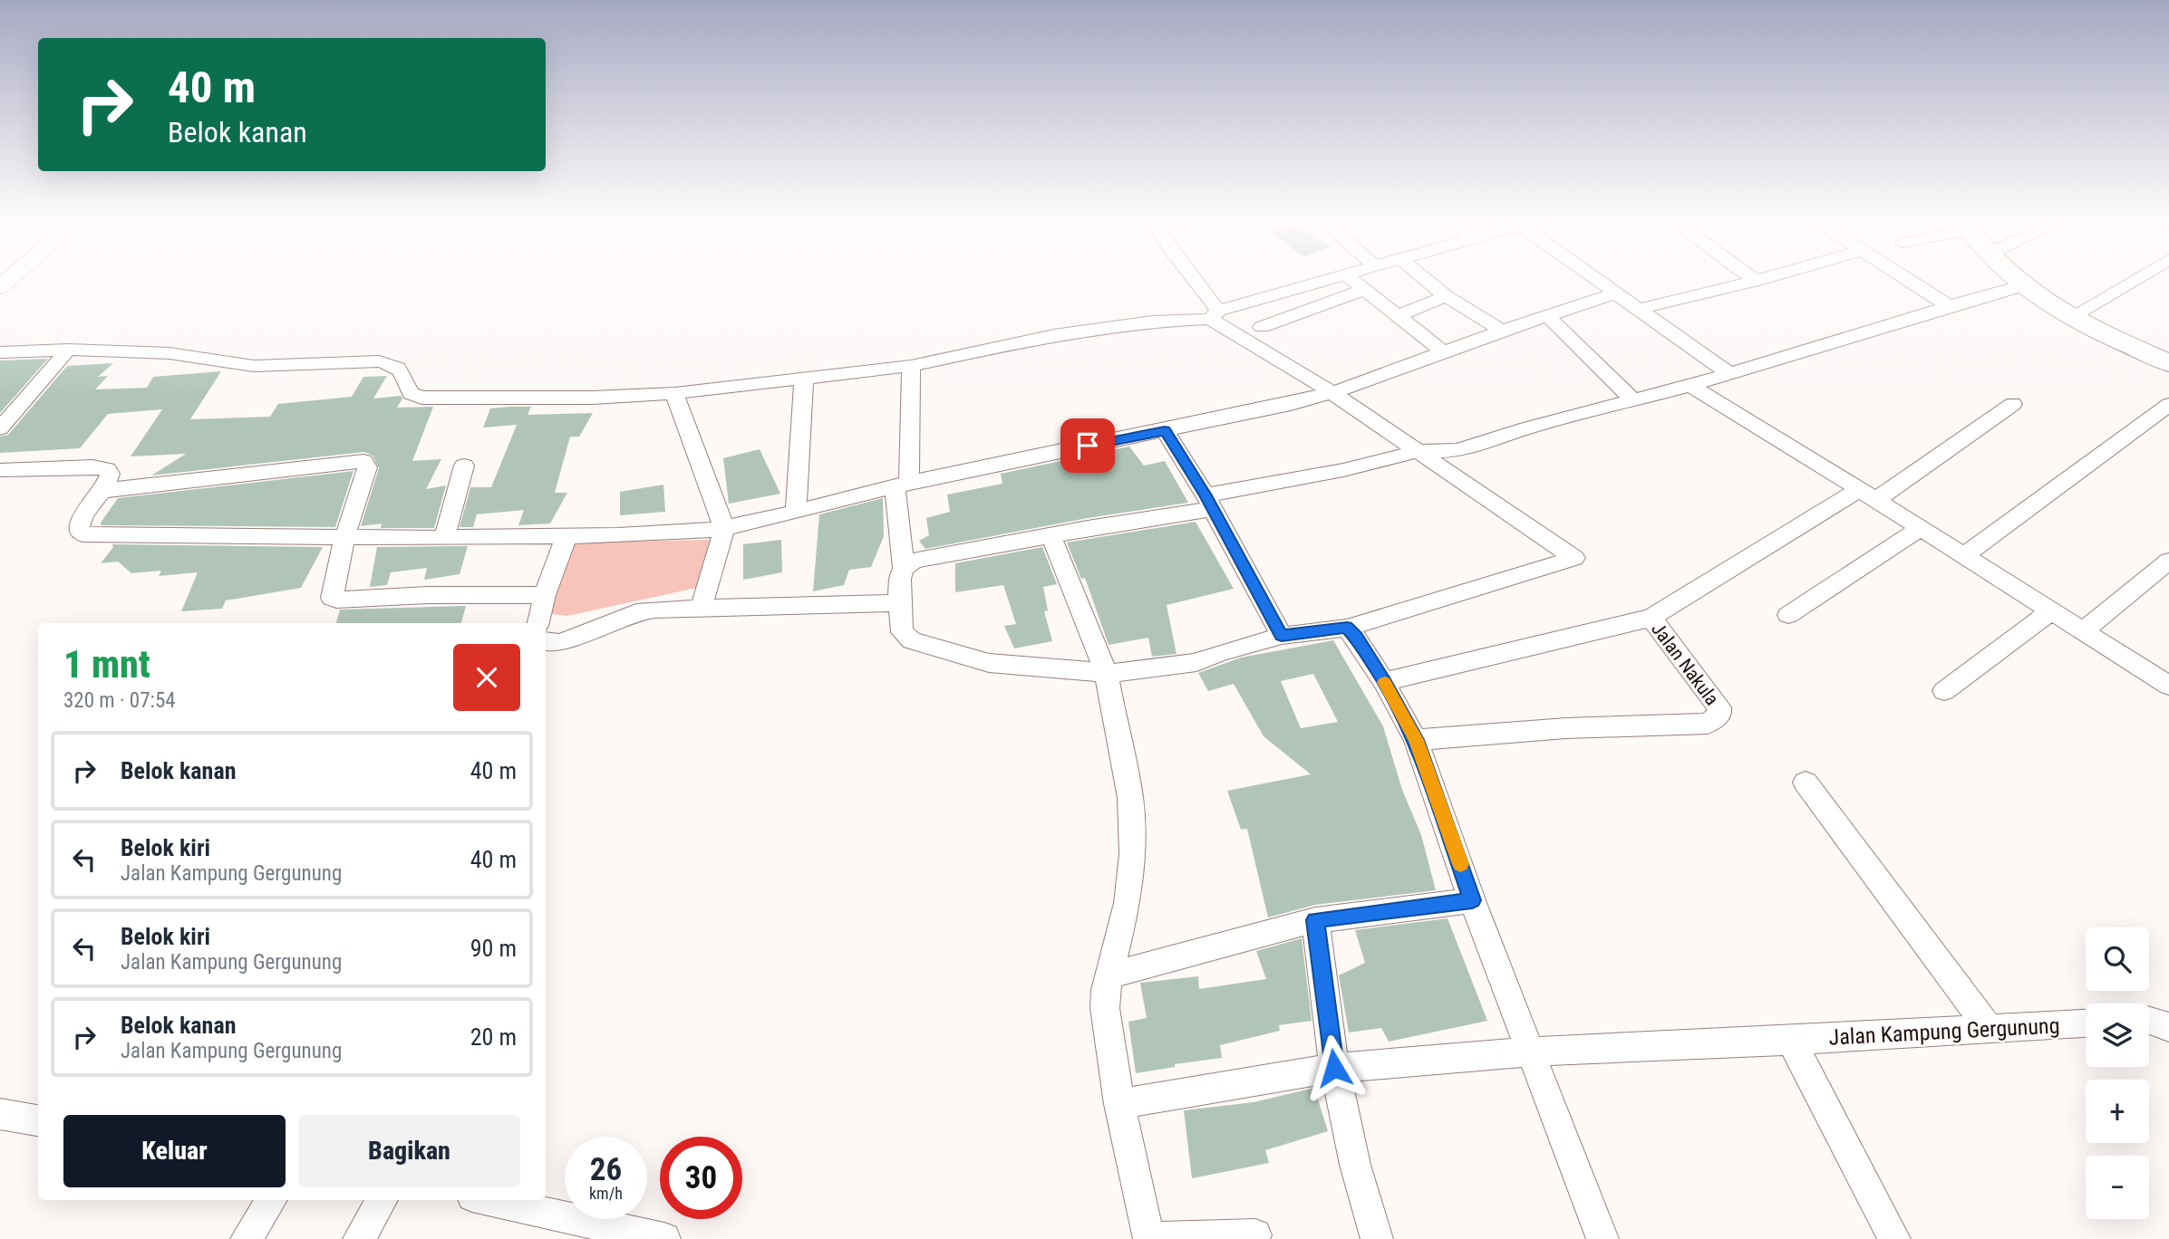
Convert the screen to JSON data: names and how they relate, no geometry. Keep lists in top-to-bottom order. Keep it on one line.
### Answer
{"streets":{"street":["Jalan Nakula","Jalan Kampung Gergunung"]},"page":{"turn":["40 m","Belok kanan"],"heading":["1 mnt","320 m · 07:54"],"list":[{"name":"Belok kanan","value":"40 m"},{"name":"Belok kiri","note":"Jalan Kampung Gergunung","value":"40 m"},{"name":"Belok kiri","note":"Jalan Kampung Gergunung","value":"90 m"},{"name":"Belok kanan","note":"Jalan Kampung Gergunung","value":"20 m"}],"map_buttons":["+","−"],"buttons":["Keluar","Bagikan"],"speed":"26 km/h","limit":"30"}}
